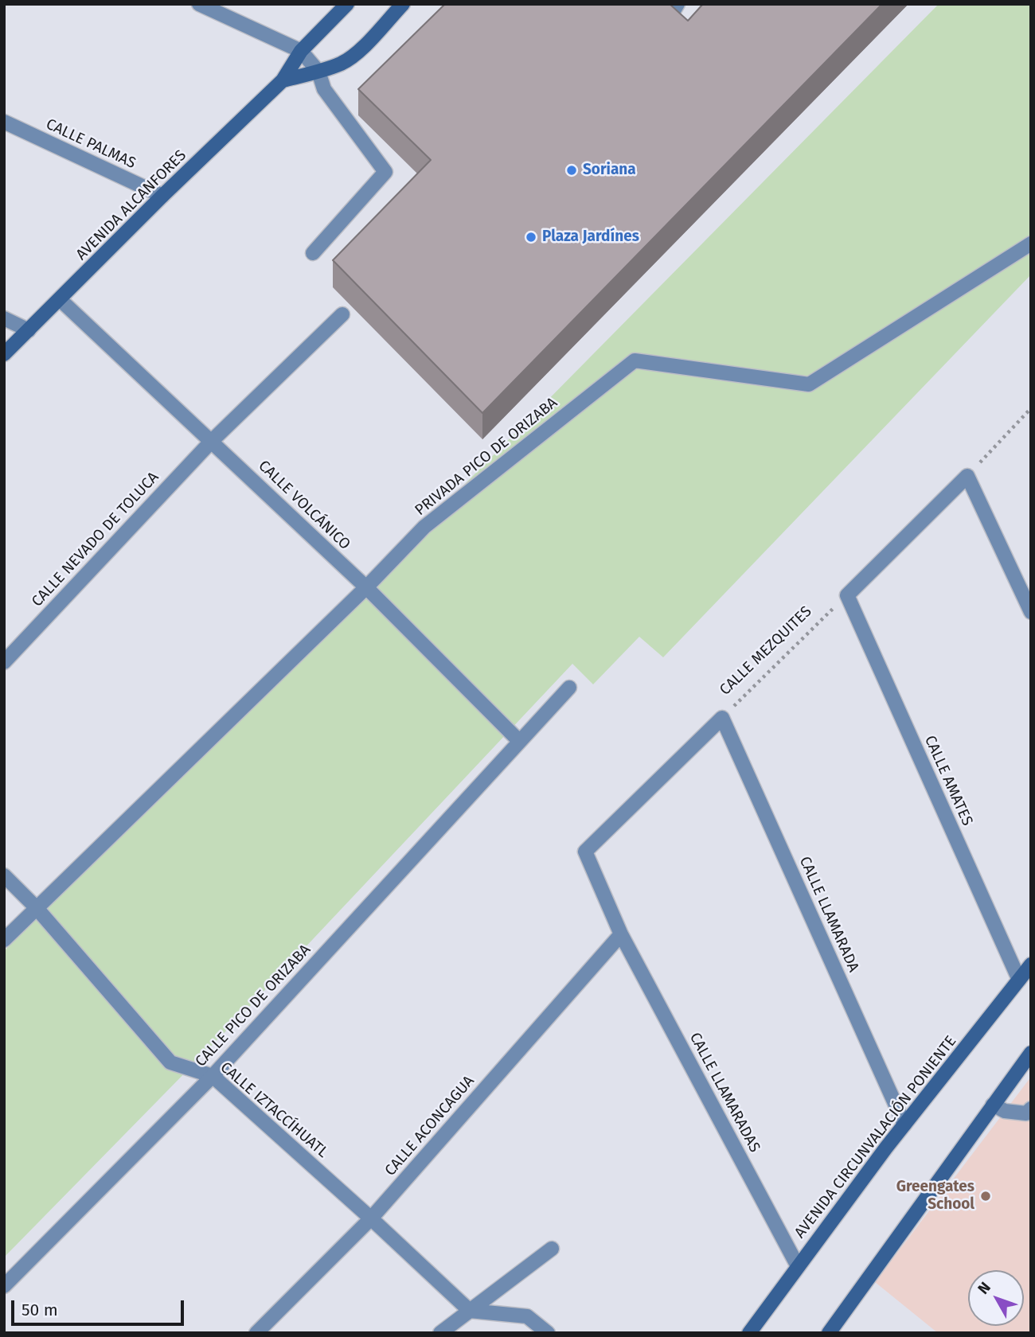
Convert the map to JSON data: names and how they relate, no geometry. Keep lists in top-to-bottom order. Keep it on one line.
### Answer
{"streets":{"main road":["AVENIDA ALCANFORES","AVENIDA CIRCUNVALACIÓN PONIENTE"],"street":["CALLE PALMAS","PRIVADA PICO DE ORIZABA","CALLE VOLCÁNICO","CALLE NEVADO DE TOLUCA","CALLE MEZQUITES","CALLE AMATES","CALLE LLAMARADA","CALLE PICO DE ORIZABA","CALLE LLAMARADAS","CALLE IZTACCÍHUATL","CALLE ACONCAGUA"]},"crossings":[["CALLE PALMAS","AVENIDA ALCANFORES"],["AVENIDA ALCANFORES","CALLE VOLCÁNICO"],["PRIVADA PICO DE ORIZABA","CALLE VOLCÁNICO"],["CALLE VOLCÁNICO","CALLE NEVADO DE TOLUCA"],["CALLE VOLCÁNICO","CALLE PICO DE ORIZABA"],["CALLE MEZQUITES","CALLE AMATES"],["CALLE MEZQUITES","CALLE LLAMARADA"],["CALLE MEZQUITES","CALLE LLAMARADAS"],["CALLE MEZQUITES","CALLE ACONCAGUA"],["CALLE AMATES","AVENIDA CIRCUNVALACIÓN PONIENTE"],["CALLE LLAMARADA","AVENIDA CIRCUNVALACIÓN PONIENTE"],["CALLE PICO DE ORIZABA","CALLE IZTACCÍHUATL"],["CALLE LLAMARADAS","CALLE ACONCAGUA"],["CALLE LLAMARADAS","AVENIDA CIRCUNVALACIÓN PONIENTE"],["CALLE IZTACCÍHUATL","CALLE ACONCAGUA"]],"places":["Soriana","Plaza Jardínes","Greengates School"],"scale_bar":"50 m","north":"top left"}
